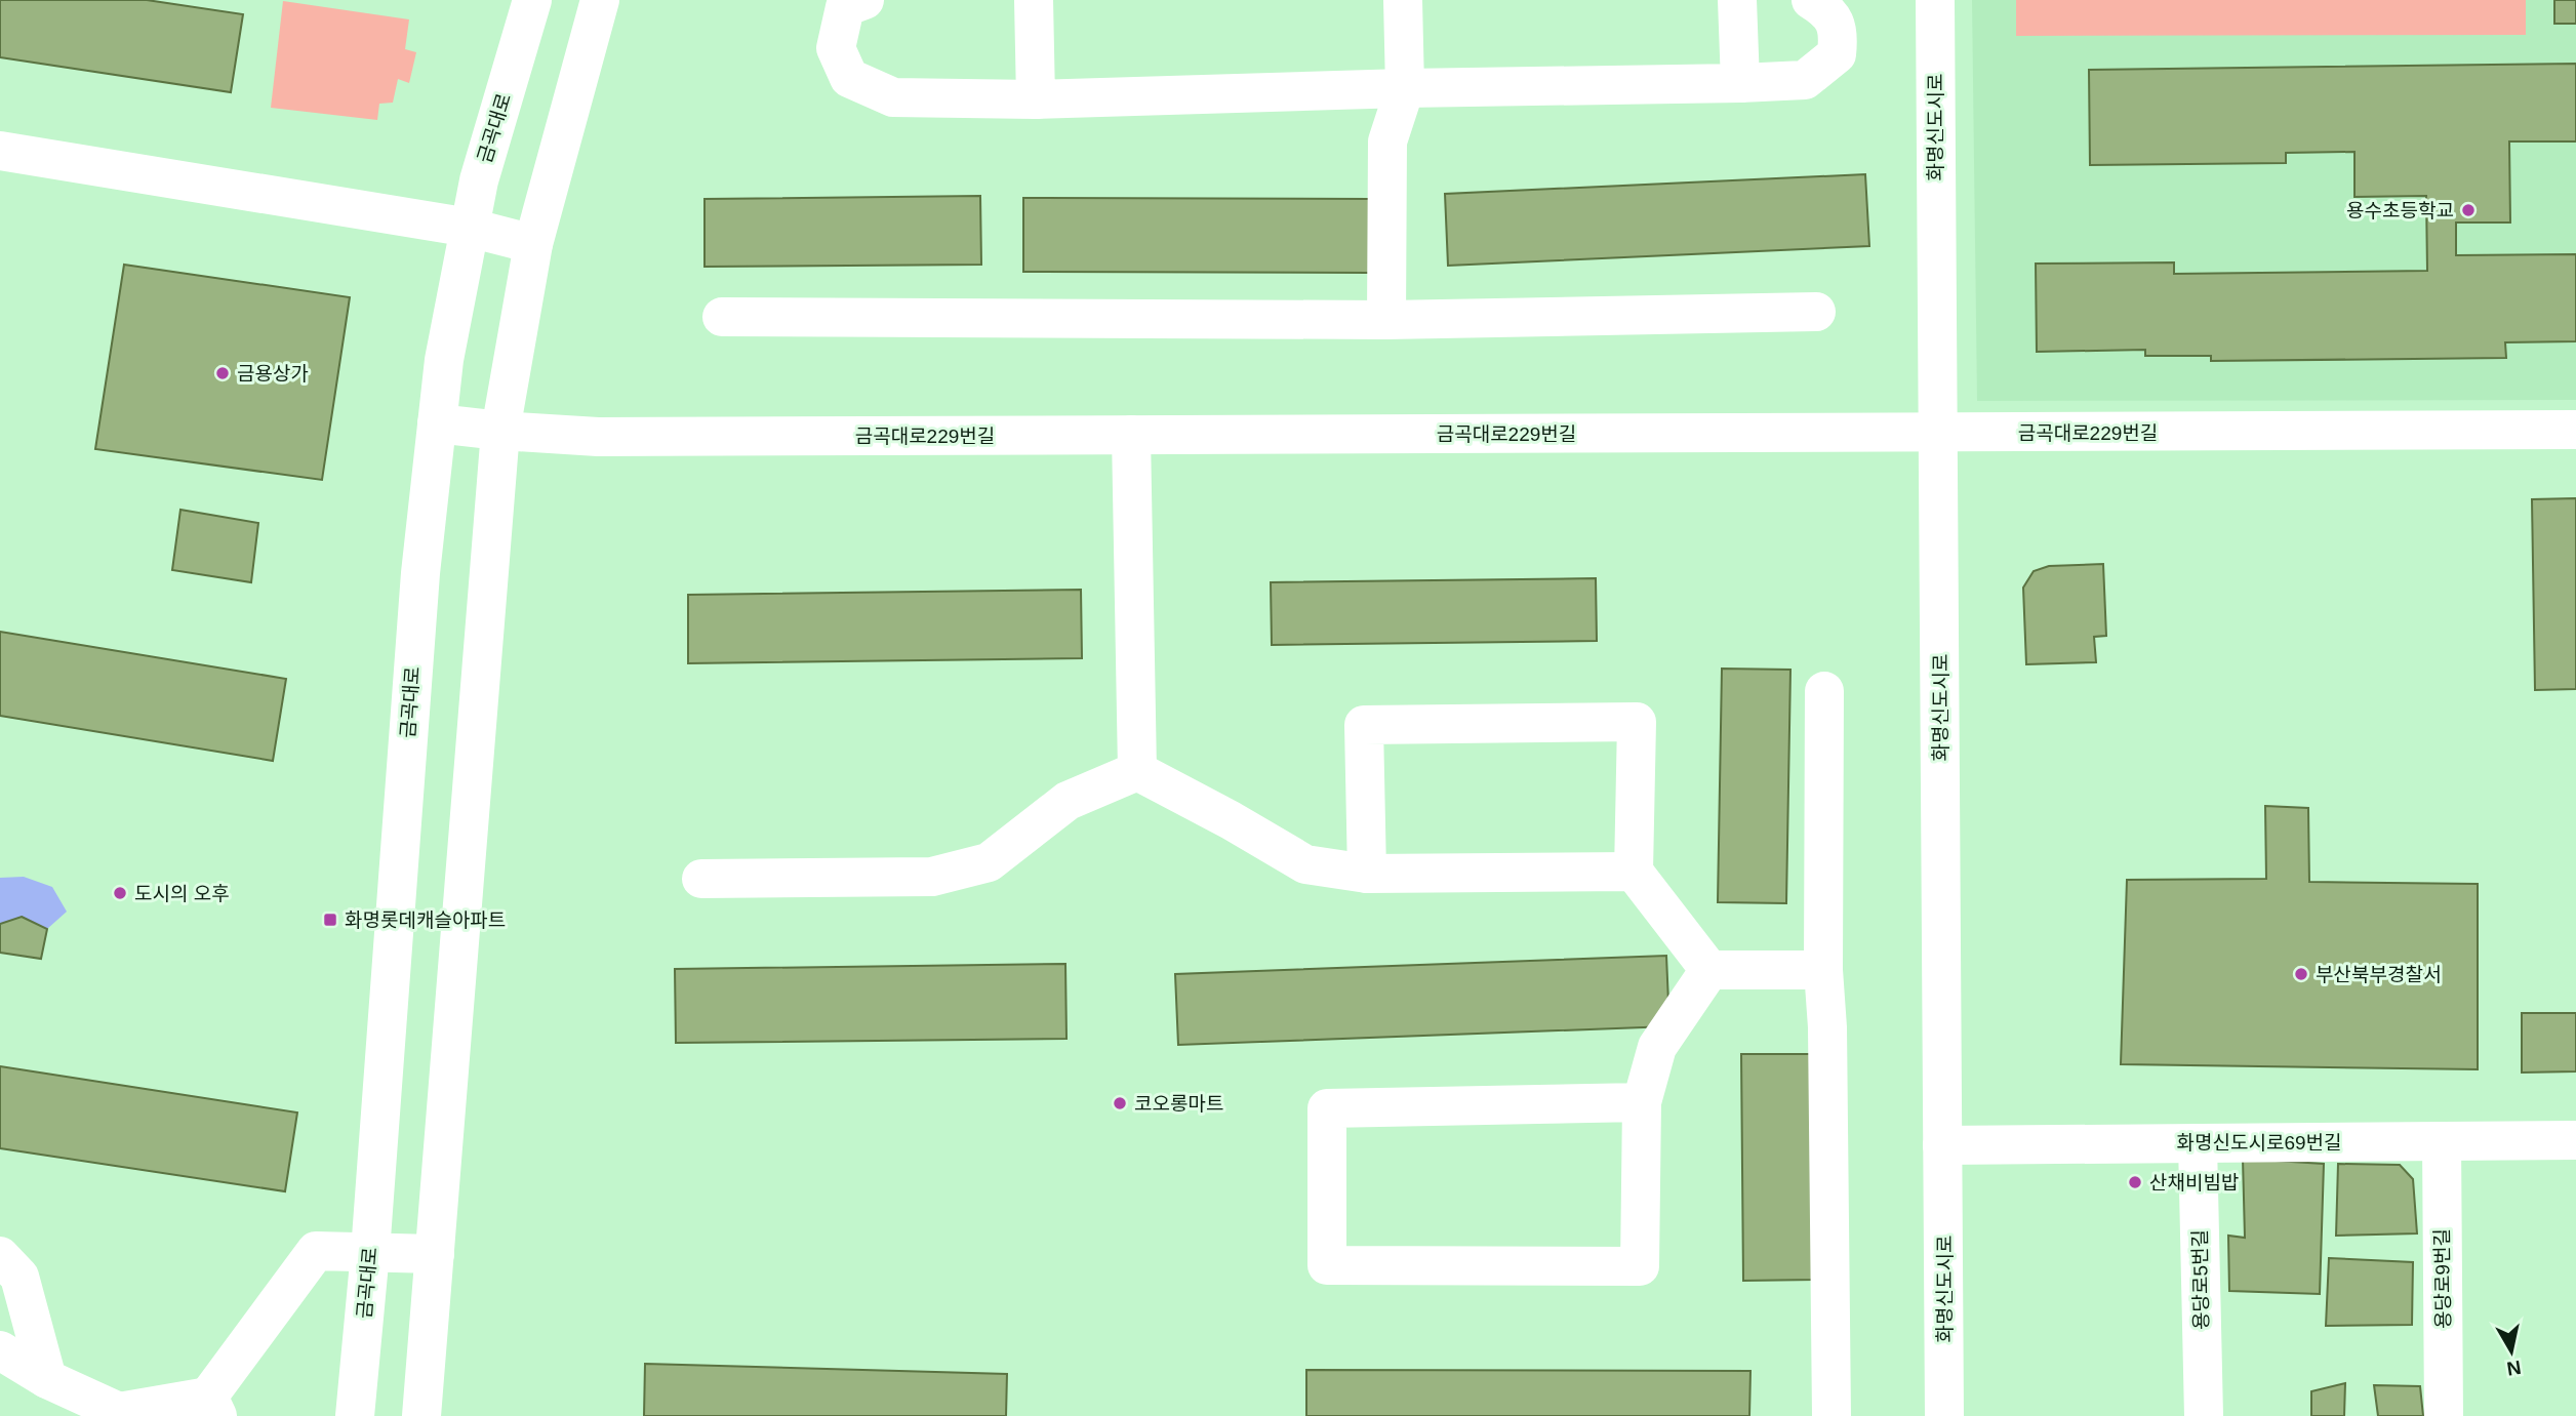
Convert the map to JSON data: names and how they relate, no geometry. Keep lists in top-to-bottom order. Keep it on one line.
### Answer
{"streets":{"main road":["화명신도시로","금곡대로","금곡대로229번길","화명신도시로69번길","용당로9번길","용당로5번길"]},"crossings":[["화명신도시로","금곡대로229번길"],["화명신도시로","화명신도시로69번길"],["금곡대로","금곡대로229번길"],["화명신도시로69번길","용당로9번길"],["화명신도시로69번길","용당로5번길"]],"places":{"other":["용수초등학교","금용상가","도시의 오후","부산북부경찰서","코오롱마트","산채비빔밥"],"transit":["화명롯데캐슬아파트"]},"north":"bottom"}
